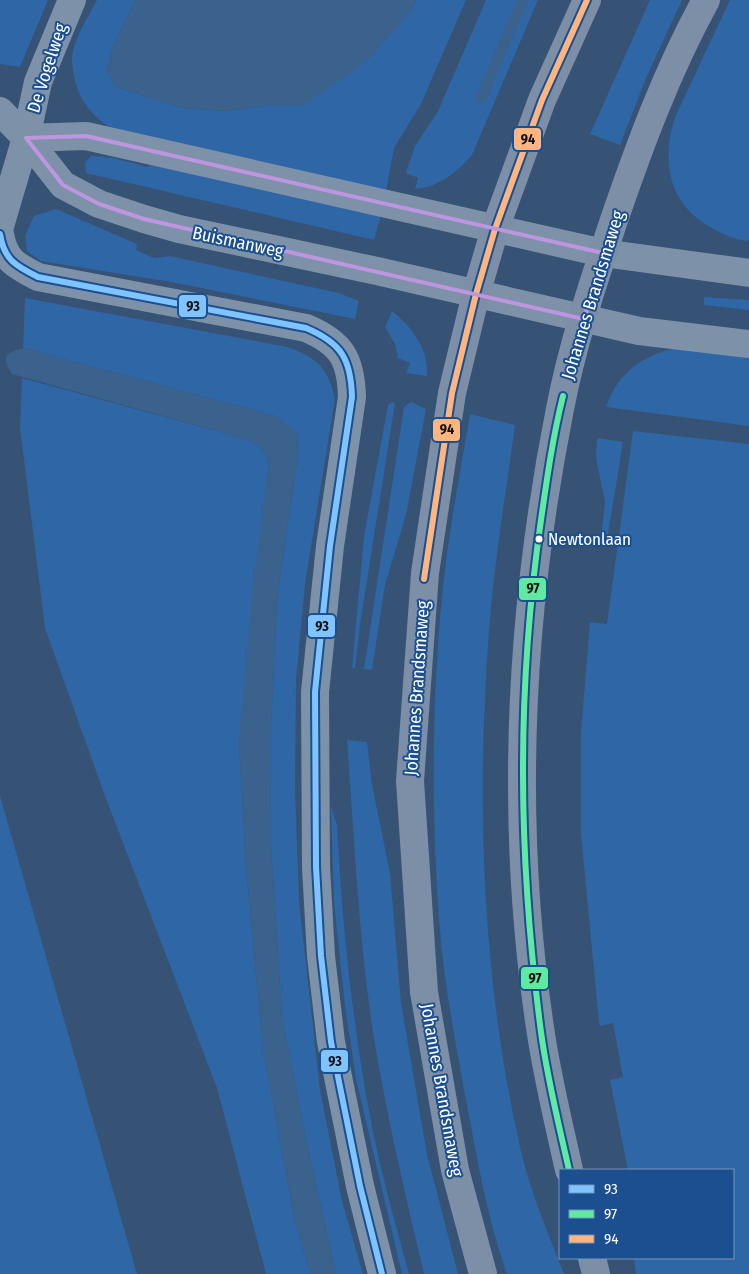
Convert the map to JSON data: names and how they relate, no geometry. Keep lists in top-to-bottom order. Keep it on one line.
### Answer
{"streets":{"main road":["Johannes Brandsmaweg"],"street":["De Vogelweg","Buismanweg"]},"crossings":[["De Vogelweg","Buismanweg"],["Buismanweg","Johannes Brandsmaweg"]],"places":["Newtonlaan"],"lines":["transit line 94","transit line 93","transit line 97"],"legend":["93","97","94"]}
